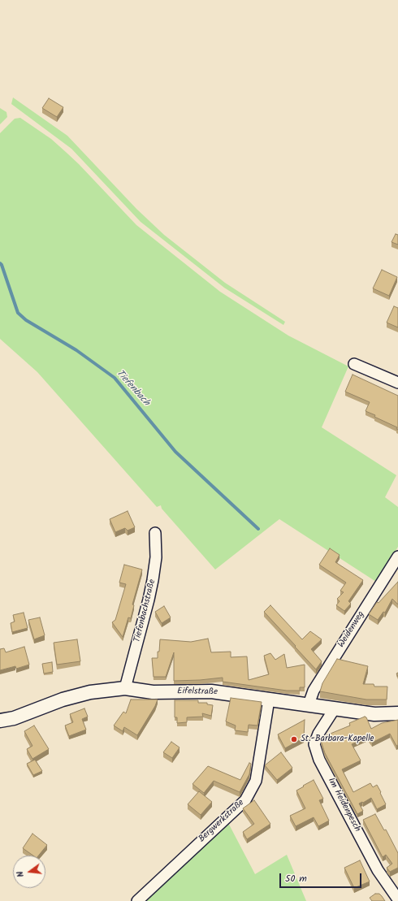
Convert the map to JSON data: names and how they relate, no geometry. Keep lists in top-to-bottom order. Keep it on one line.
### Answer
{"streets":{"street":["Tiefenbachstraße","Weidenweg","Eifelstraße","Im Heidenpesch","Bergwerkstraße"]},"crossings":[["Tiefenbachstraße","Eifelstraße"],["Weidenweg","Eifelstraße"],["Eifelstraße","Im Heidenpesch"],["Eifelstraße","Bergwerkstraße"]],"water":["Tiefenbach"],"places":["St.-Barbara-Kapelle"],"scale_bar":"50 m","north":"left"}
